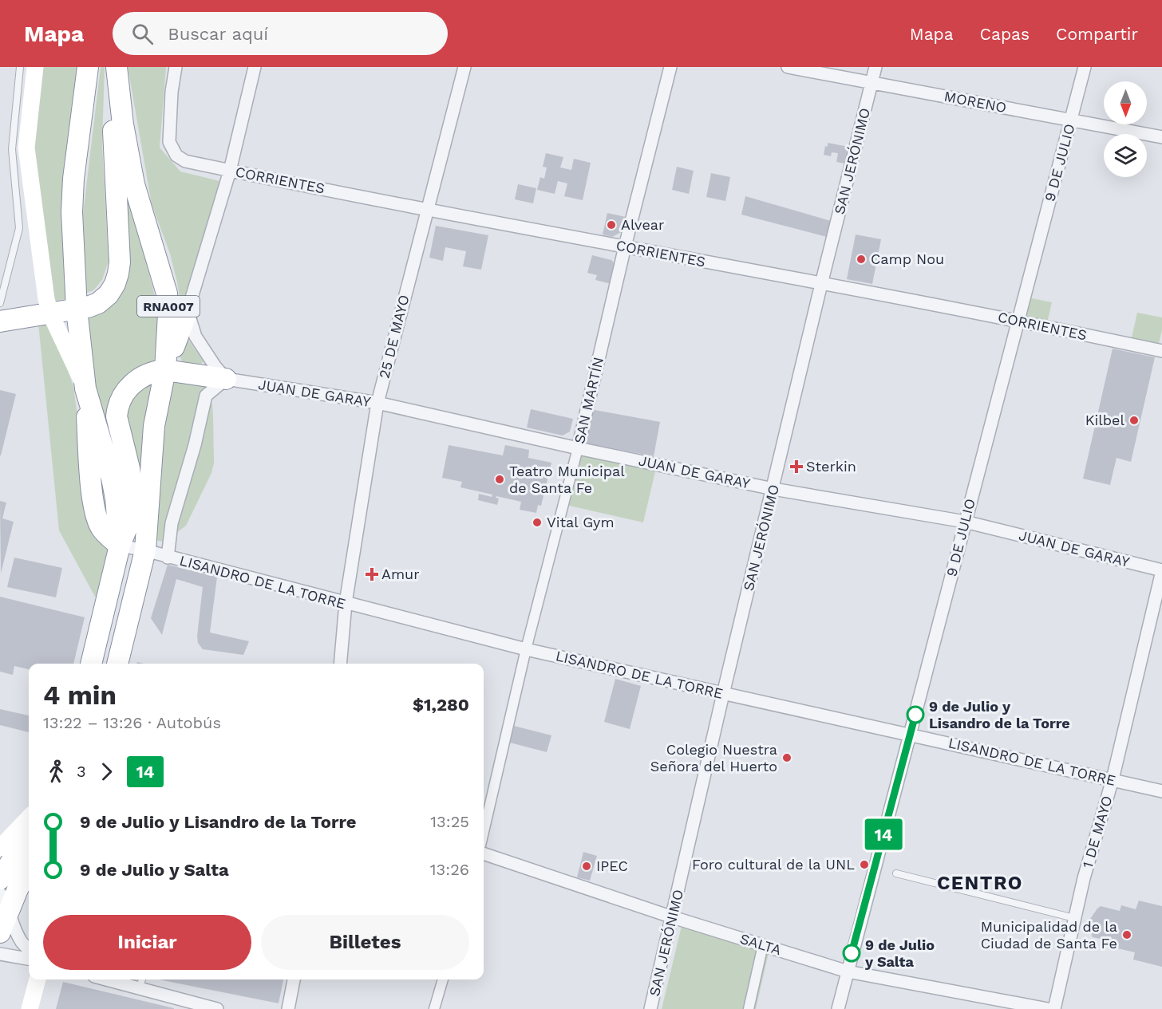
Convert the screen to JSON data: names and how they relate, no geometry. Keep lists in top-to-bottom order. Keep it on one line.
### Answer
{"streets":{"highway":["RNA007"],"street":["MORENO","SAN JERÓNIMO","9 DE JULIO","CORRIENTES","25 DE MAYO","JUAN DE GARAY","SAN MARTÍN","LISANDRO DE LA TORRE","1 DE MAYO","SALTA"]},"crossings":[["MORENO","SAN JERÓNIMO"],["MORENO","9 DE JULIO"],["SAN JERÓNIMO","CORRIENTES"],["SAN JERÓNIMO","JUAN DE GARAY"],["SAN JERÓNIMO","LISANDRO DE LA TORRE"],["SAN JERÓNIMO","SALTA"],["9 DE JULIO","CORRIENTES"],["9 DE JULIO","JUAN DE GARAY"],["9 DE JULIO","LISANDRO DE LA TORRE"],["9 DE JULIO","SALTA"],["CORRIENTES","25 DE MAYO"],["CORRIENTES","SAN MARTÍN"],["RNA007","LISANDRO DE LA TORRE"],["25 DE MAYO","JUAN DE GARAY"],["25 DE MAYO","LISANDRO DE LA TORRE"],["JUAN DE GARAY","SAN MARTÍN"],["JUAN DE GARAY","1 DE MAYO"],["SAN MARTÍN","LISANDRO DE LA TORRE"],["LISANDRO DE LA TORRE","1 DE MAYO"]],"districts":["CENTRO"],"places":{"other":["Alvear","Camp Nou","Kilbel","Teatro Municipal de Santa Fe","Vital Gym","9 de Julio y Lisandro de la Torre","Colegio Nuestra Señora del Huerto","Foro cultural de la UNL","IPEC","Municipalidad de la Ciudad de Santa Fe","9 de Julio y Salta"],"health":["Sterkin","Amur"]},"lines":["bus line 14"],"north":"bottom","page":{"header":"Mapa","search":"Buscar aquí","nav":["Mapa","Capas","Compartir"],"on_map":"14","heading":["4 min","13:22 – 13:26 · Autobús","$1,280"],"legs":["3","14"],"list":[{"name":"9 de Julio y Lisandro de la Torre","value":"13:25"},{"name":"9 de Julio y Salta","value":"13:26"}],"buttons":["Iniciar","Billetes"]}}
